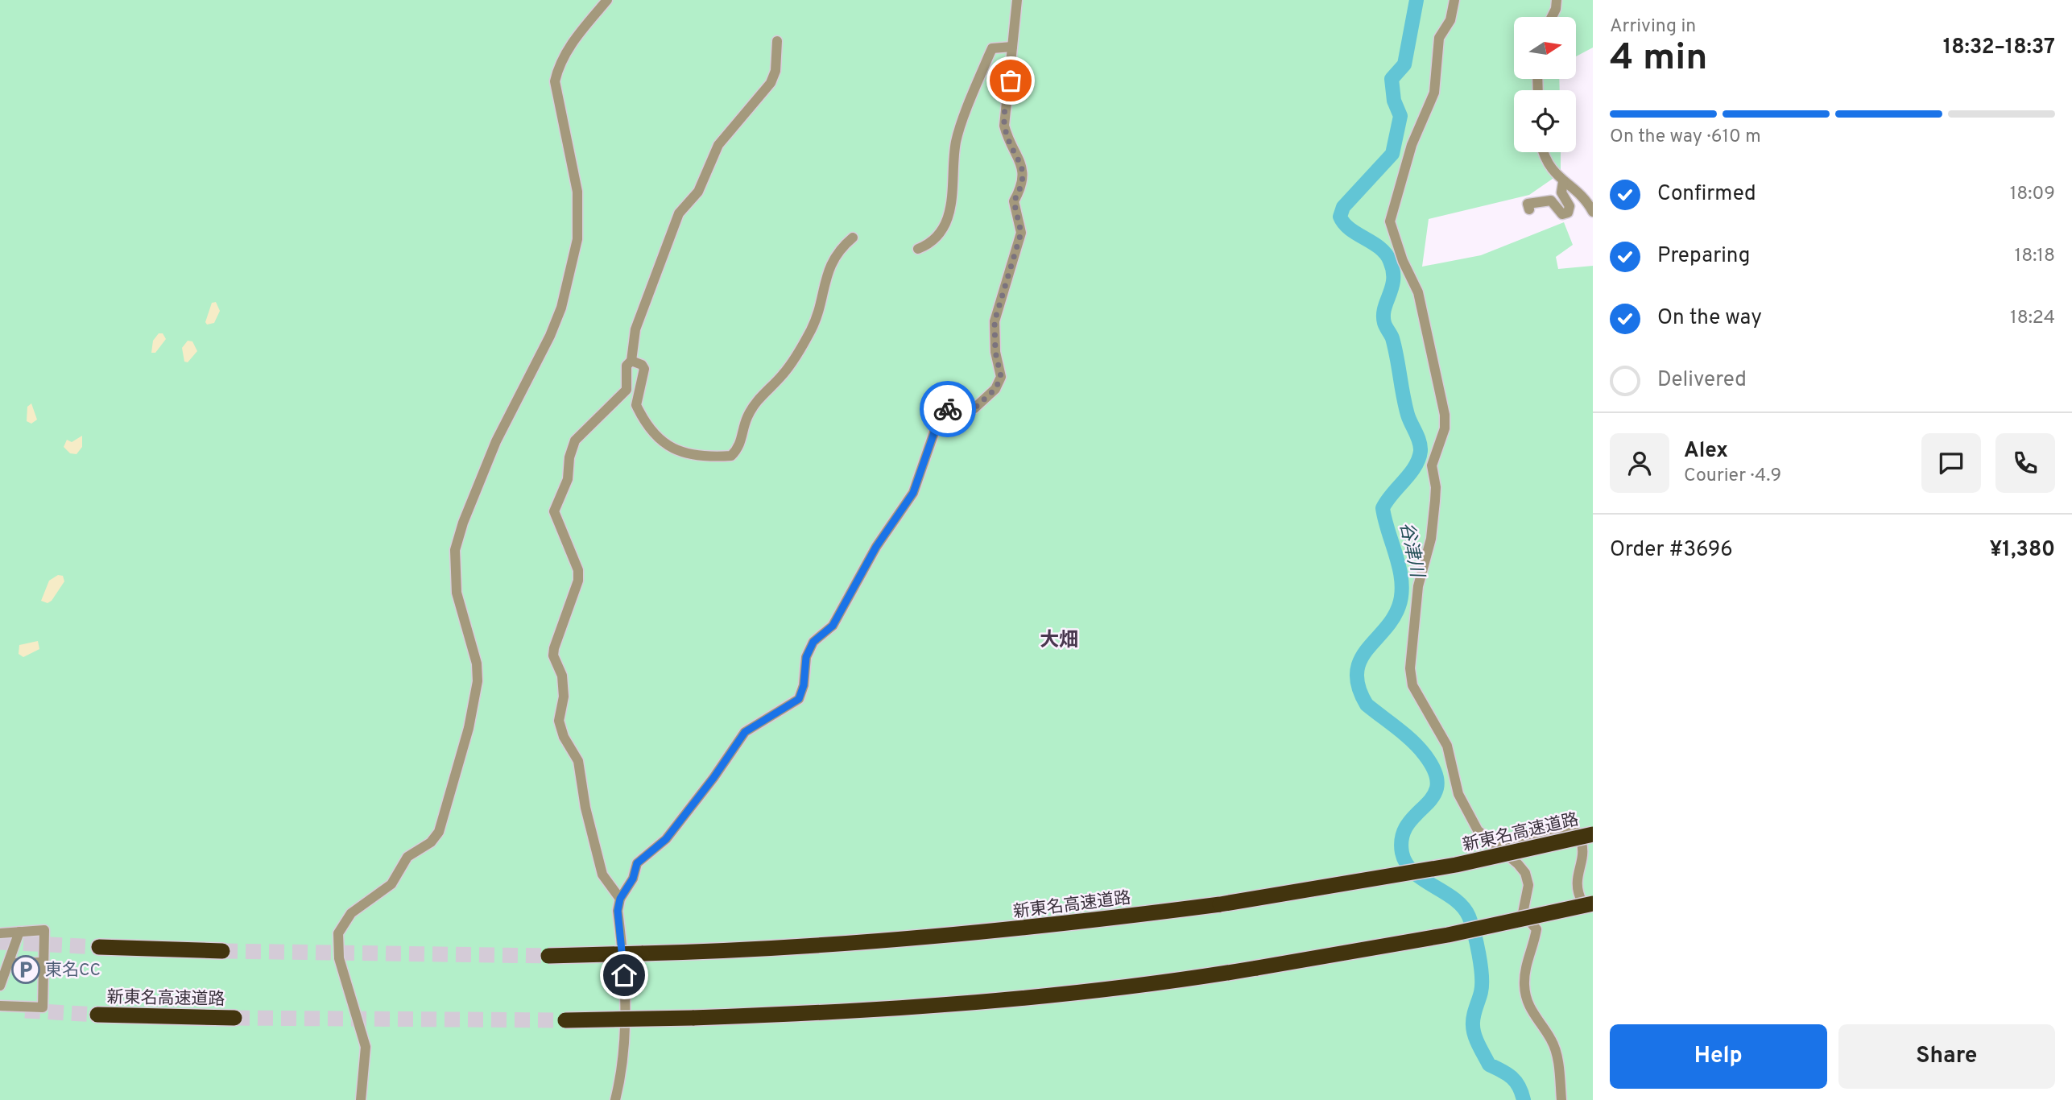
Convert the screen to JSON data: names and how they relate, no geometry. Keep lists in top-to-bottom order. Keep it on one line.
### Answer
{"streets":{"highway":["新東名高速道路"]},"districts":["大畑"],"water":["谷津川"],"places":{"parking":["東名CC"]},"north":"right","page":{"heading":["4 min","Arriving in","18:32–18:37"],"panel":["Alex","Courier · 4.9","Order #3696","¥1,380"],"bar":"On the way · 610 m","list":[["Confirmed","18:09"],["Preparing","18:18"],["On the way","18:24"],"Delivered"],"buttons":["Help","Share"]}}
